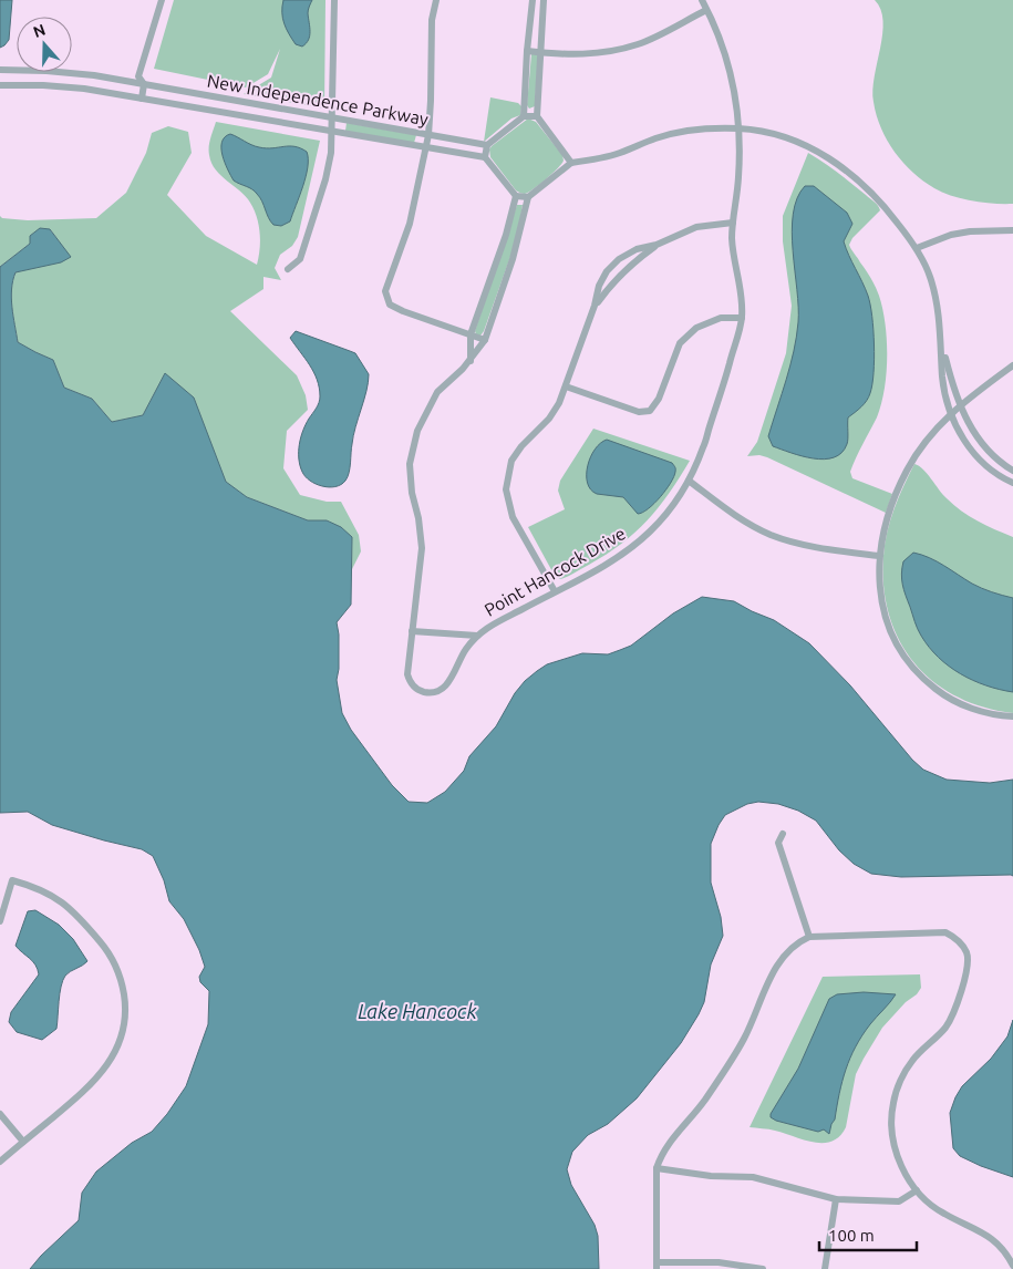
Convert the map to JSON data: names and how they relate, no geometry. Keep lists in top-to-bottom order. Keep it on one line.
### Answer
{"streets":{"street":["New Independence Parkway","Point Hancock Drive"]},"crossings":[["New Independence Parkway","Point Hancock Drive"]],"water":["Lake Hancock"],"scale_bar":"100 m","north":"top"}
